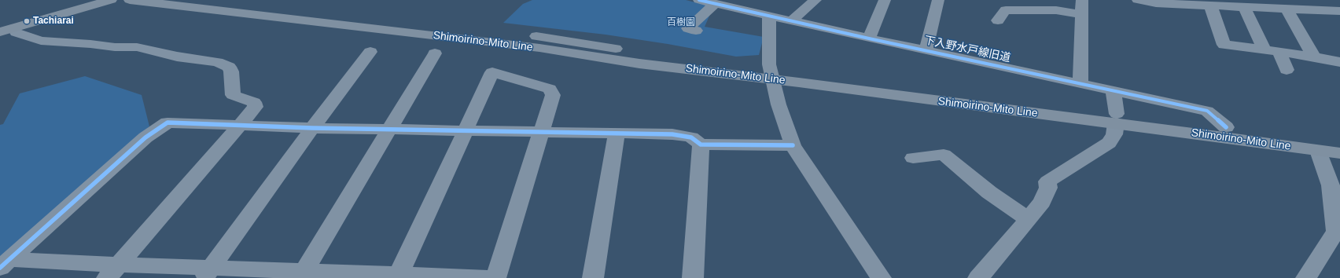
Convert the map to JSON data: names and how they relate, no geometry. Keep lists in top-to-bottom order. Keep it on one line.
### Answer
{"streets":{"main road":["Shimoirino-Mito Line"],"street":["下入野水戸線旧道"]},"crossings":[["Shimoirino-Mito Line","下入野水戸線旧道"]],"parks":["百樹園"],"places":["Tachiarai"]}
